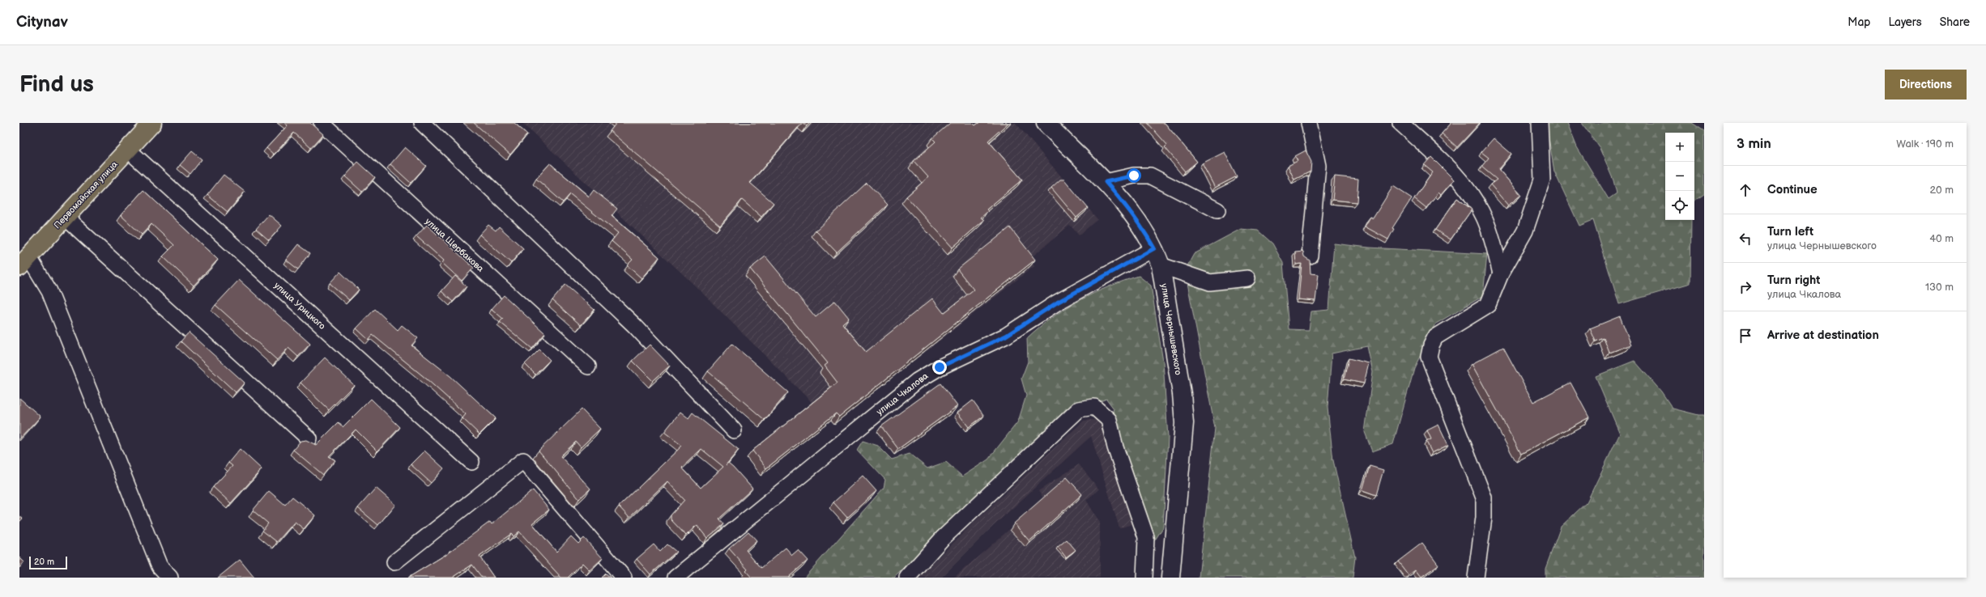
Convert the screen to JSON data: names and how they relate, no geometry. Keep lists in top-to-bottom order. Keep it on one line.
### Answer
{"streets":{"main road":["Первомайская улица","улица Чернышевского"],"street":["улица Щербакова","улица Урицкого","улица Чкалова"]},"crossings":[["Первомайская улица","улица Урицкого"],["улица Чернышевского","улица Чкалова"]],"scale_bar":"20 m","page":{"header":"Citynav","nav":["Map","Layers","Share"],"buttons":"Directions","title":"Find us","heading":["3 min","Walk · 190 m"],"map_buttons":["+","−"],"list":[["Continue","20 m"],["Turn left","улица Чернышевского","40 m"],["Turn right","улица Чкалова","130 m"],"Arrive at destination"],"scale":"20 m"}}
